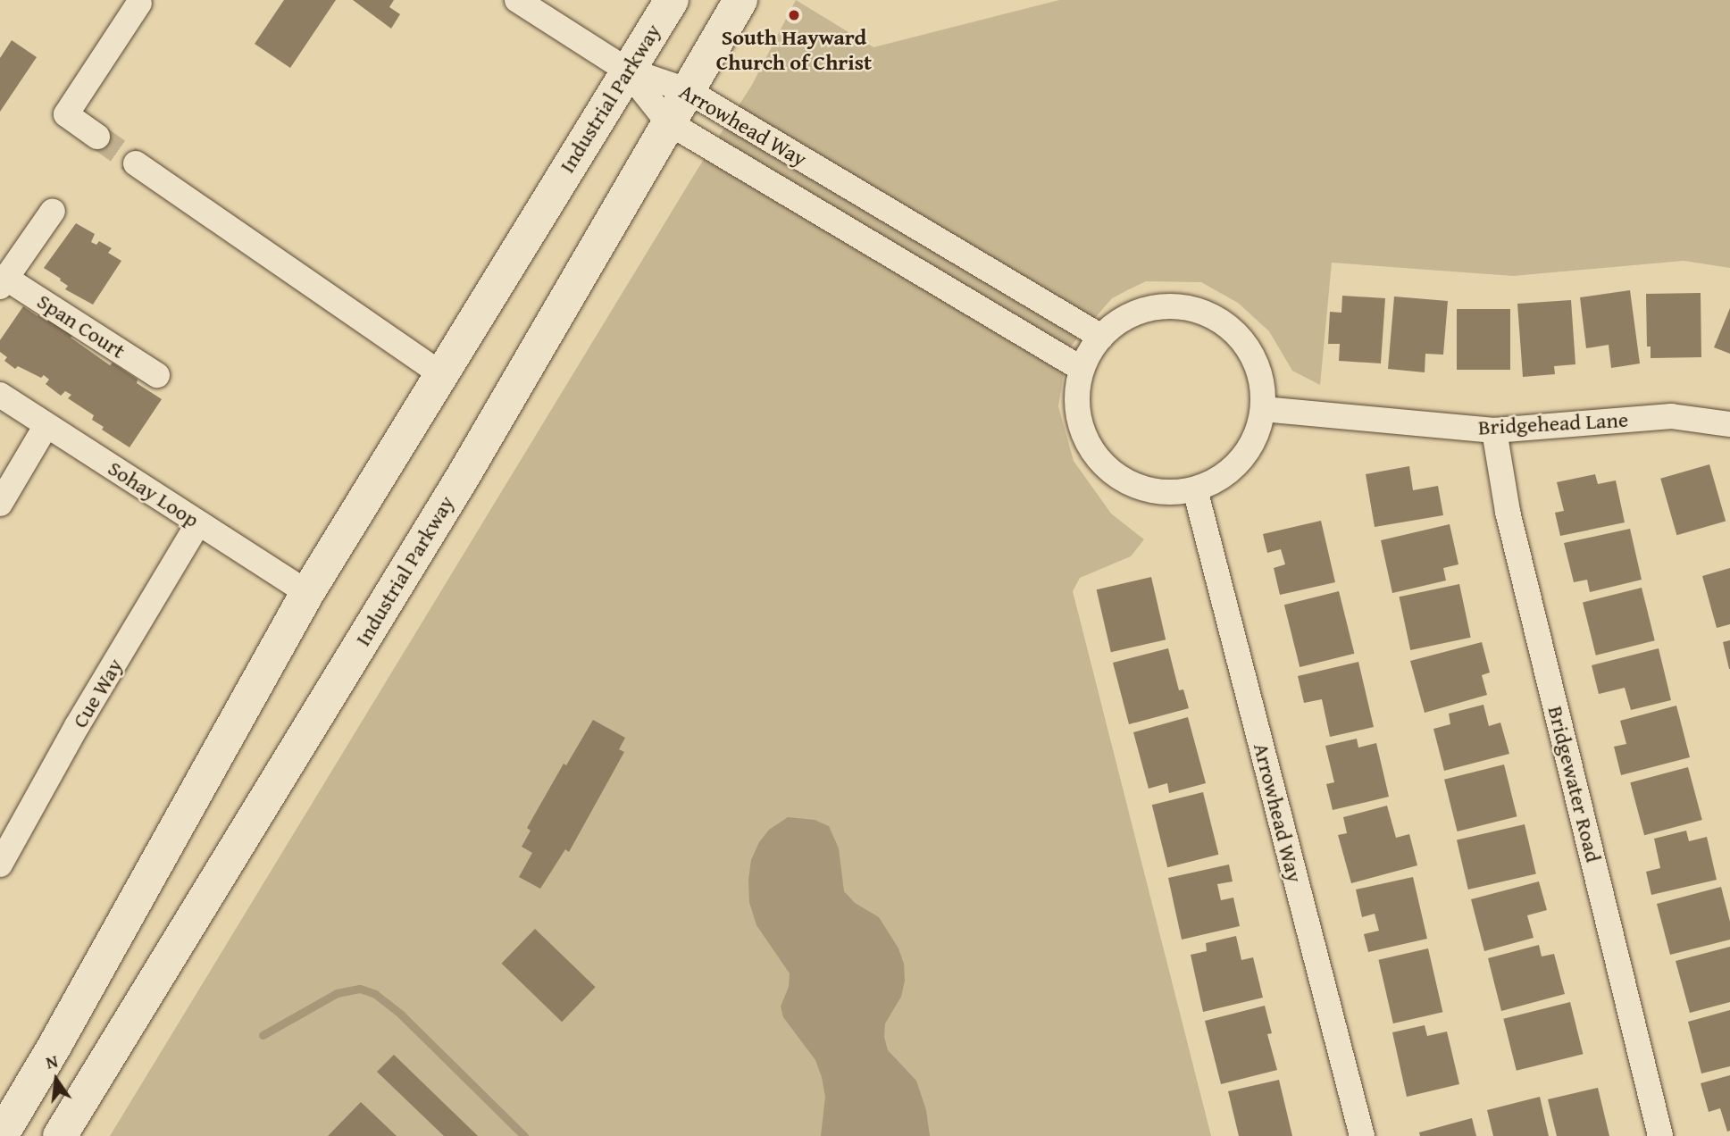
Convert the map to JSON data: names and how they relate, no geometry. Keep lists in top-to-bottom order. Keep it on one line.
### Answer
{"streets":{"main road":["Industrial Parkway"],"street":["Arrowhead Way","Span Court","Bridgehead Lane","Sohay Loop","Cue Way","Bridgewater Road"]},"crossings":[["Industrial Parkway","Arrowhead Way"],["Industrial Parkway","Sohay Loop"],["Arrowhead Way","Bridgehead Lane"],["Bridgehead Lane","Bridgewater Road"],["Sohay Loop","Cue Way"]],"places":["South Hayward Church of Christ"],"north":"top"}
